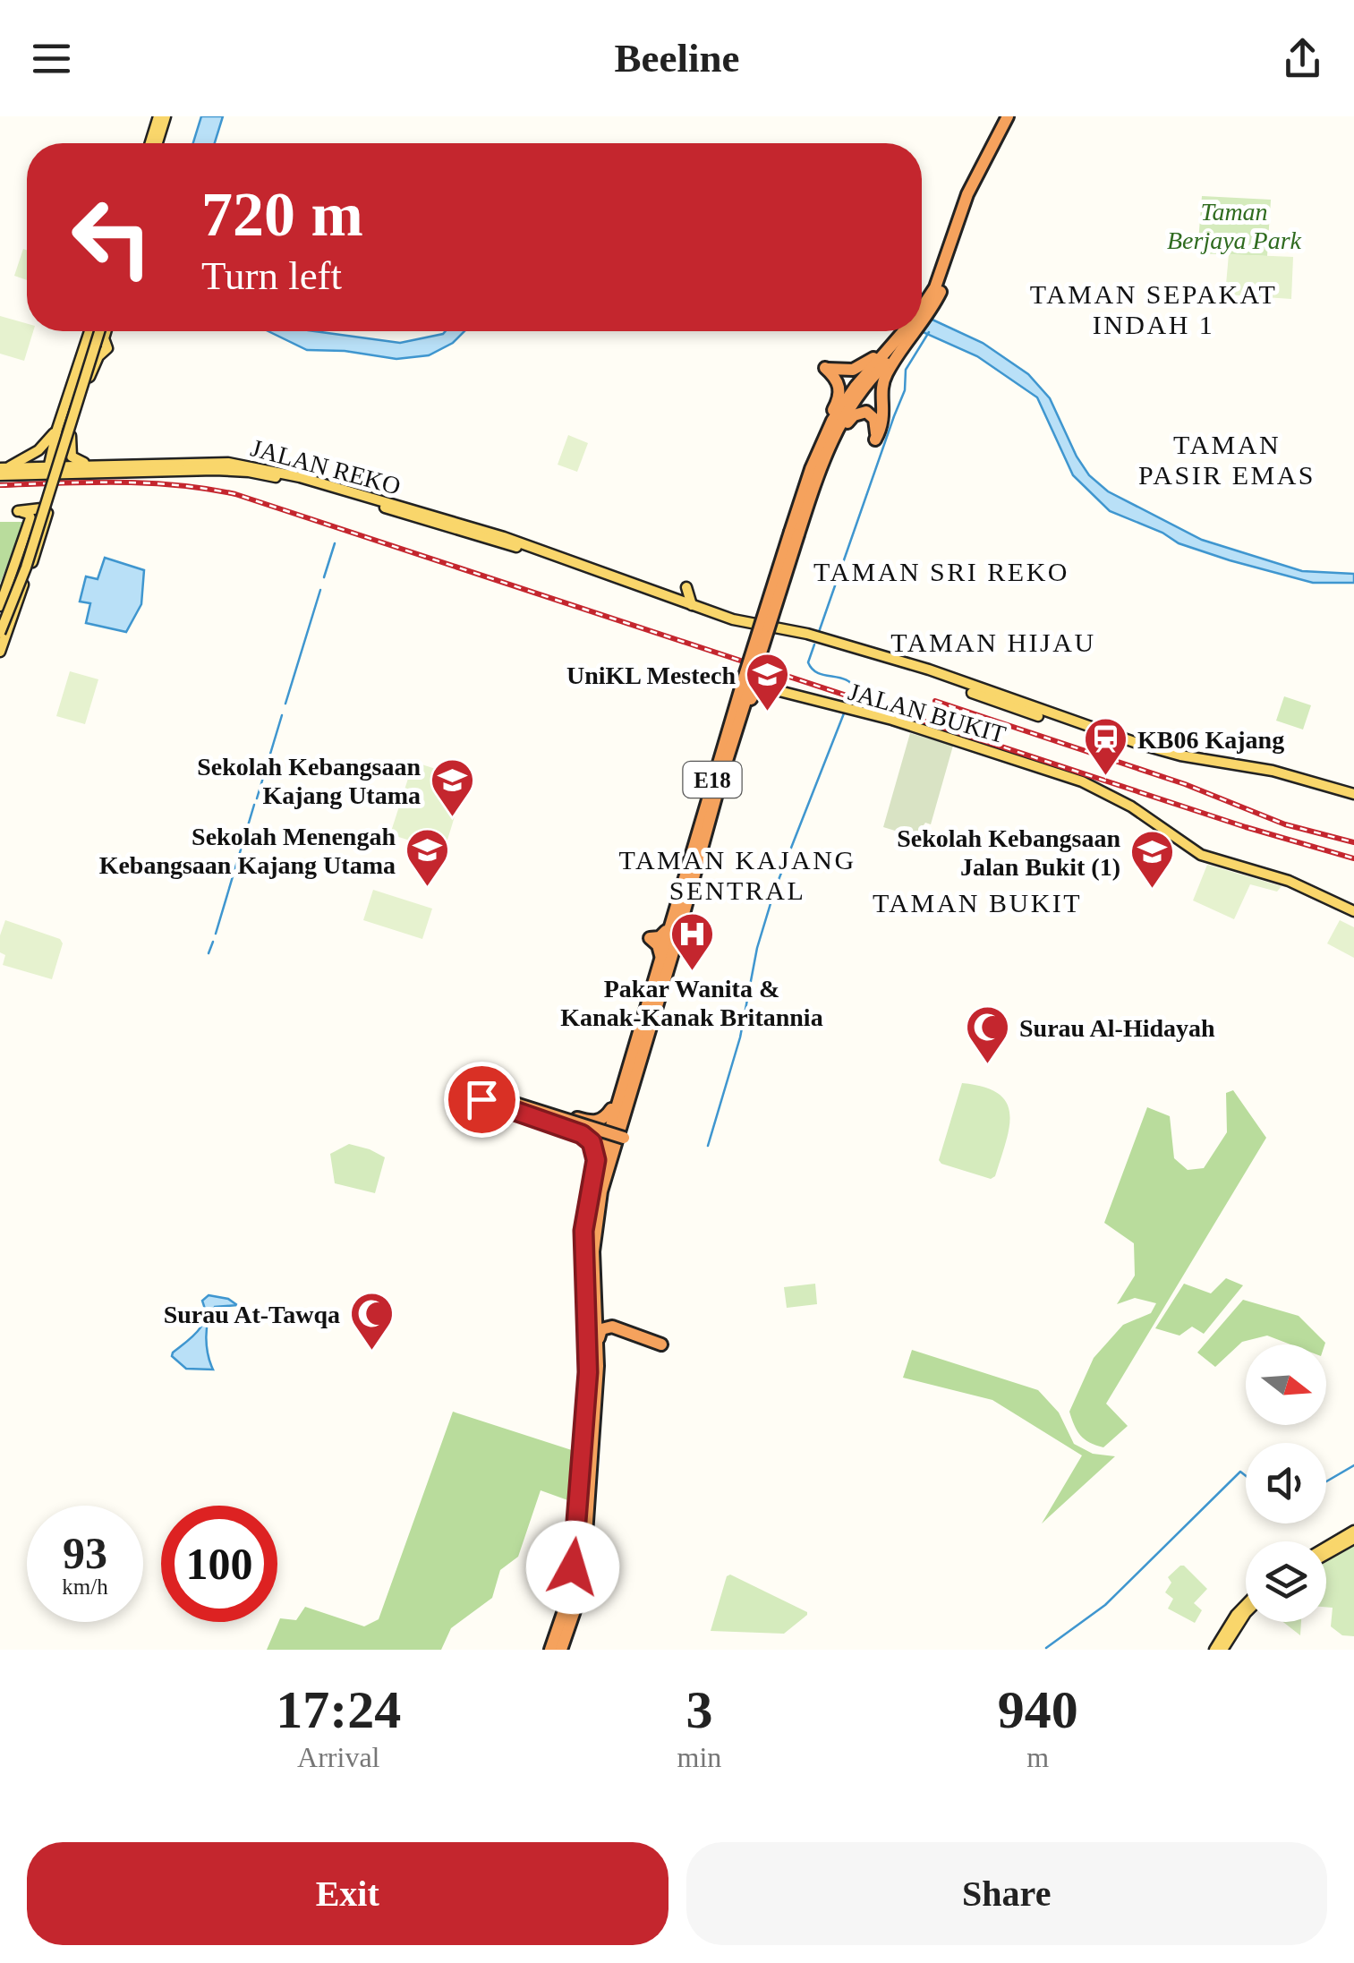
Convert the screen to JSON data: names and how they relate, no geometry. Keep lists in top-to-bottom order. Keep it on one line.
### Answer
{"streets":{"highway":["E18"],"main road":["JALAN REKO","JALAN BUKIT"]},"crossings":[["JALAN BUKIT","E18"]],"districts":["TAMAN SEPAKAT INDAH 1","TAMAN PASIR EMAS","TAMAN SRI REKO","TAMAN HIJAU","TAMAN KAJANG SENTRAL","TAMAN BUKIT"],"parks":["Taman Berjaya Park"],"places":{"school or university":["UniKL Mestech","Sekolah Kebangsaan Kajang Utama","Sekolah Menengah Kebangsaan Kajang Utama","Sekolah Kebangsaan Jalan Bukit (1)"],"station":["KB06 Kajang"],"hospital":["Pakar Wanita & Kanak-Kanak Britannia"],"mosque":["Surau Al-Hidayah","Surau At-Tawqa"]},"north":"right","page":{"header":"Beeline","turn":["720 m","Turn left"],"speed":"93 km/h","limit":"100","eta":["17:24","Arrival","3","min","940","m"],"buttons":["Exit","Share"]}}
